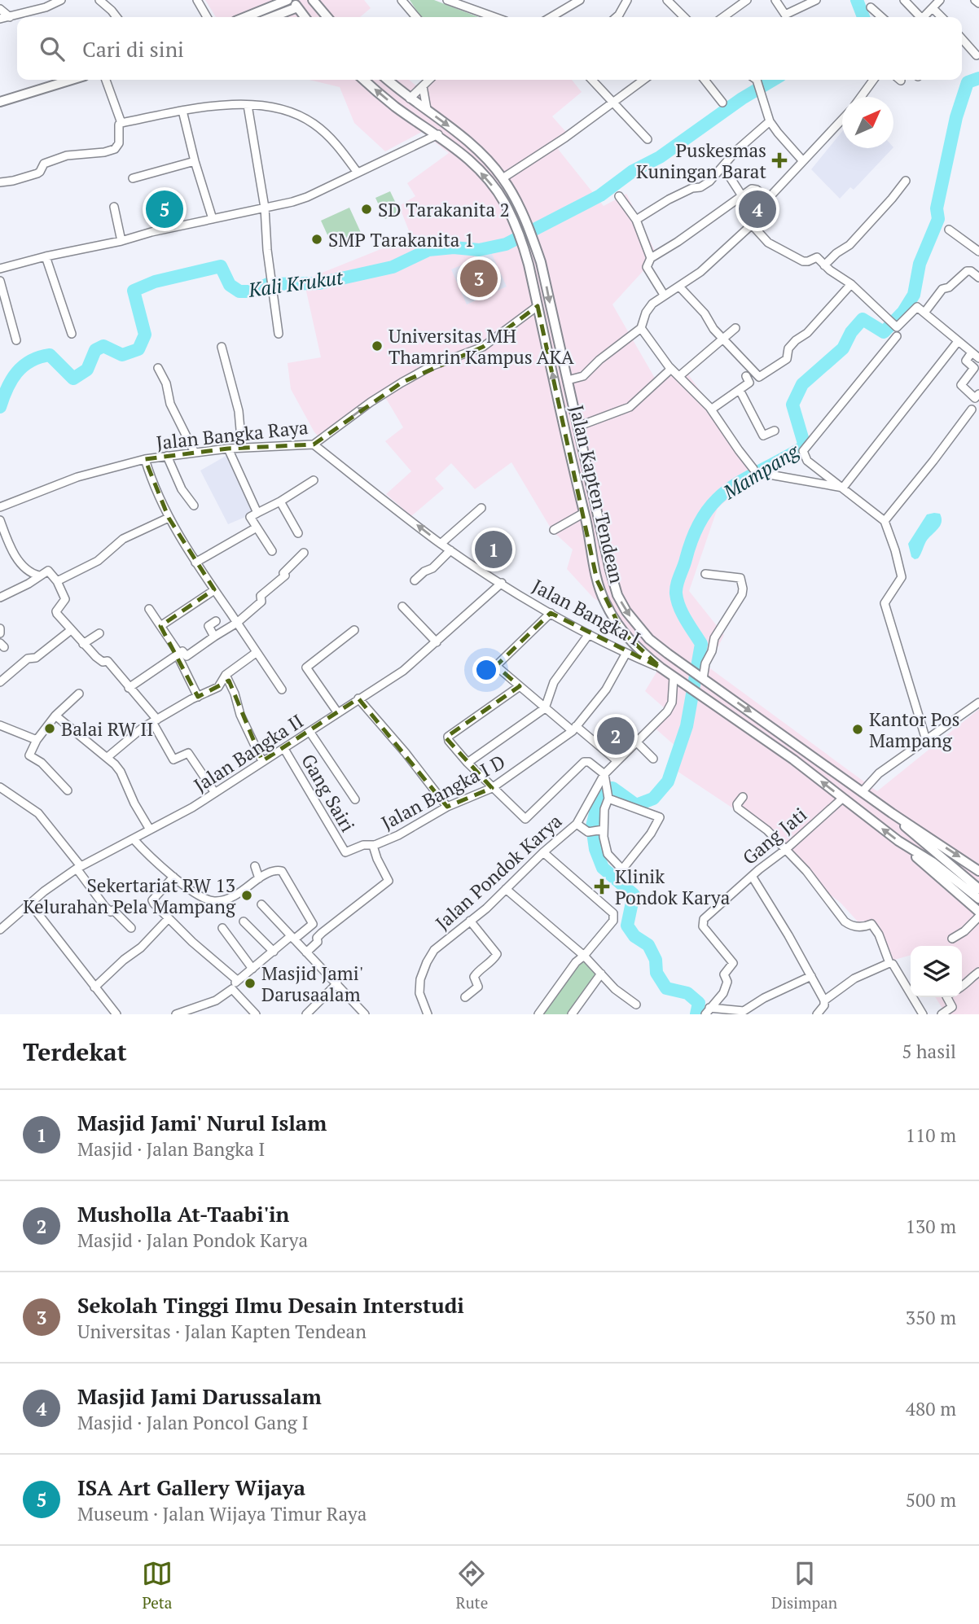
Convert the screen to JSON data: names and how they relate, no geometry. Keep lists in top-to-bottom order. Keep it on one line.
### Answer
{"streets":{"main road":["Jalan Kapten Tendean"],"street":["Jalan Bangka Raya","Jalan Bangka I","Jalan Bangka II","Jalan Bangka I D","Gang Sairi","Gang Jati","Jalan Pondok Karya"]},"crossings":[["Jalan Bangka Raya","Jalan Kapten Tendean"],["Jalan Bangka Raya","Jalan Bangka I"],["Jalan Kapten Tendean","Jalan Bangka I"],["Jalan Kapten Tendean","Gang Jati"],["Jalan Kapten Tendean","Jalan Pondok Karya"],["Jalan Bangka I","Jalan Bangka II"],["Jalan Bangka I","Jalan Bangka I D"],["Jalan Bangka II","Gang Sairi"],["Jalan Bangka I D","Gang Sairi"]],"one_way":["Jalan Bangka Raya","Jalan Bangka I"],"water":["Kali Krukut","Mampang"],"places":{"health":["Puskesmas Kuningan Barat","Klinik Pondok Karya"],"other":["SD Tarakanita 2","SMP Tarakanita 1","Universitas MH Thamrin Kampus AKA","Balai RW II","Kantor Pos Mampang","Sekertariat RW 13 Kelurahan Pela Mampang","Masjid Jami' Darusaalam"]},"north":"top right","page":{"search":"Cari di sini","pins":["4","5","3","1","2"],"heading":["Terdekat","5 hasil"],"list":[{"mark":"1","name":"Masjid Jami' Nurul Islam","note":"Masjid · Jalan Bangka I","value":"110 m"},{"mark":"2","name":"Musholla At-Taabi'in","note":"Masjid · Jalan Pondok Karya","value":"130 m"},{"mark":"3","name":"Sekolah Tinggi Ilmu Desain Interstudi","note":"Universitas · Jalan Kapten Tendean","value":"350 m"},{"mark":"4","name":"Masjid Jami Darussalam","note":"Masjid · Jalan Poncol Gang I","value":"480 m"},{"mark":"5","name":"ISA Art Gallery Wijaya","note":"Museum · Jalan Wijaya Timur Raya","value":"500 m"}],"nav":["Peta","Rute","Disimpan"]}}
